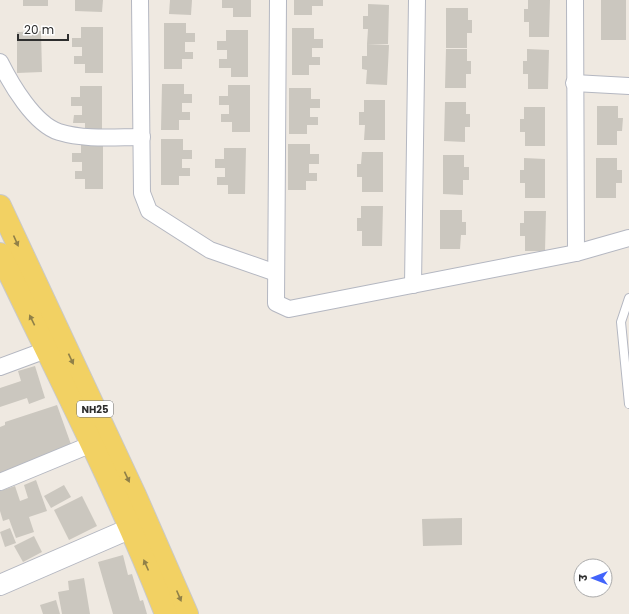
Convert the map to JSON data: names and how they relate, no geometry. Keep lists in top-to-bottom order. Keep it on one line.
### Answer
{"streets":{"main road":["NH25"]},"scale_bar":"20 m","north":"left"}
